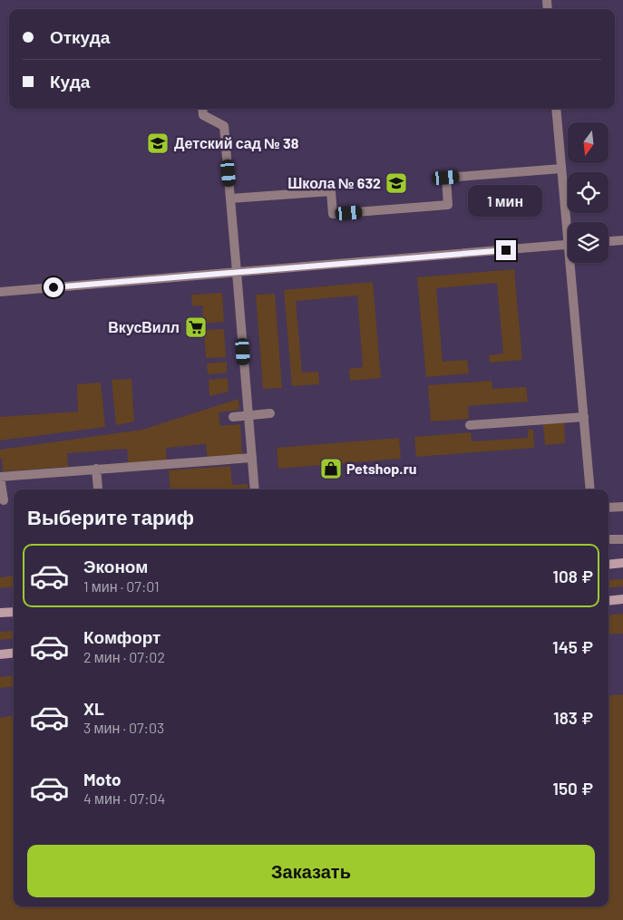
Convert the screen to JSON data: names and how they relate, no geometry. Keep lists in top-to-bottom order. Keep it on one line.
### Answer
{"places":{"school or university":["Детский сад № 38","Школа № 632"],"supermarket":["ВкусВилл"],"shop":["Petshop.ru"]},"north":"bottom","page":{"banner":["Откуда","Куда"],"bubble":"1 мин","heading":"Выберите тариф","list":[{"name":"Эконом","note":"1 мин · 07:01","value":"108 ₽"},{"name":"Комфорт","note":"2 мин · 07:02","value":"145 ₽"},{"name":"XL","note":"3 мин · 07:03","value":"183 ₽"},{"name":"Moto","note":"4 мин · 07:04","value":"150 ₽"}],"buttons":"Заказать"}}
